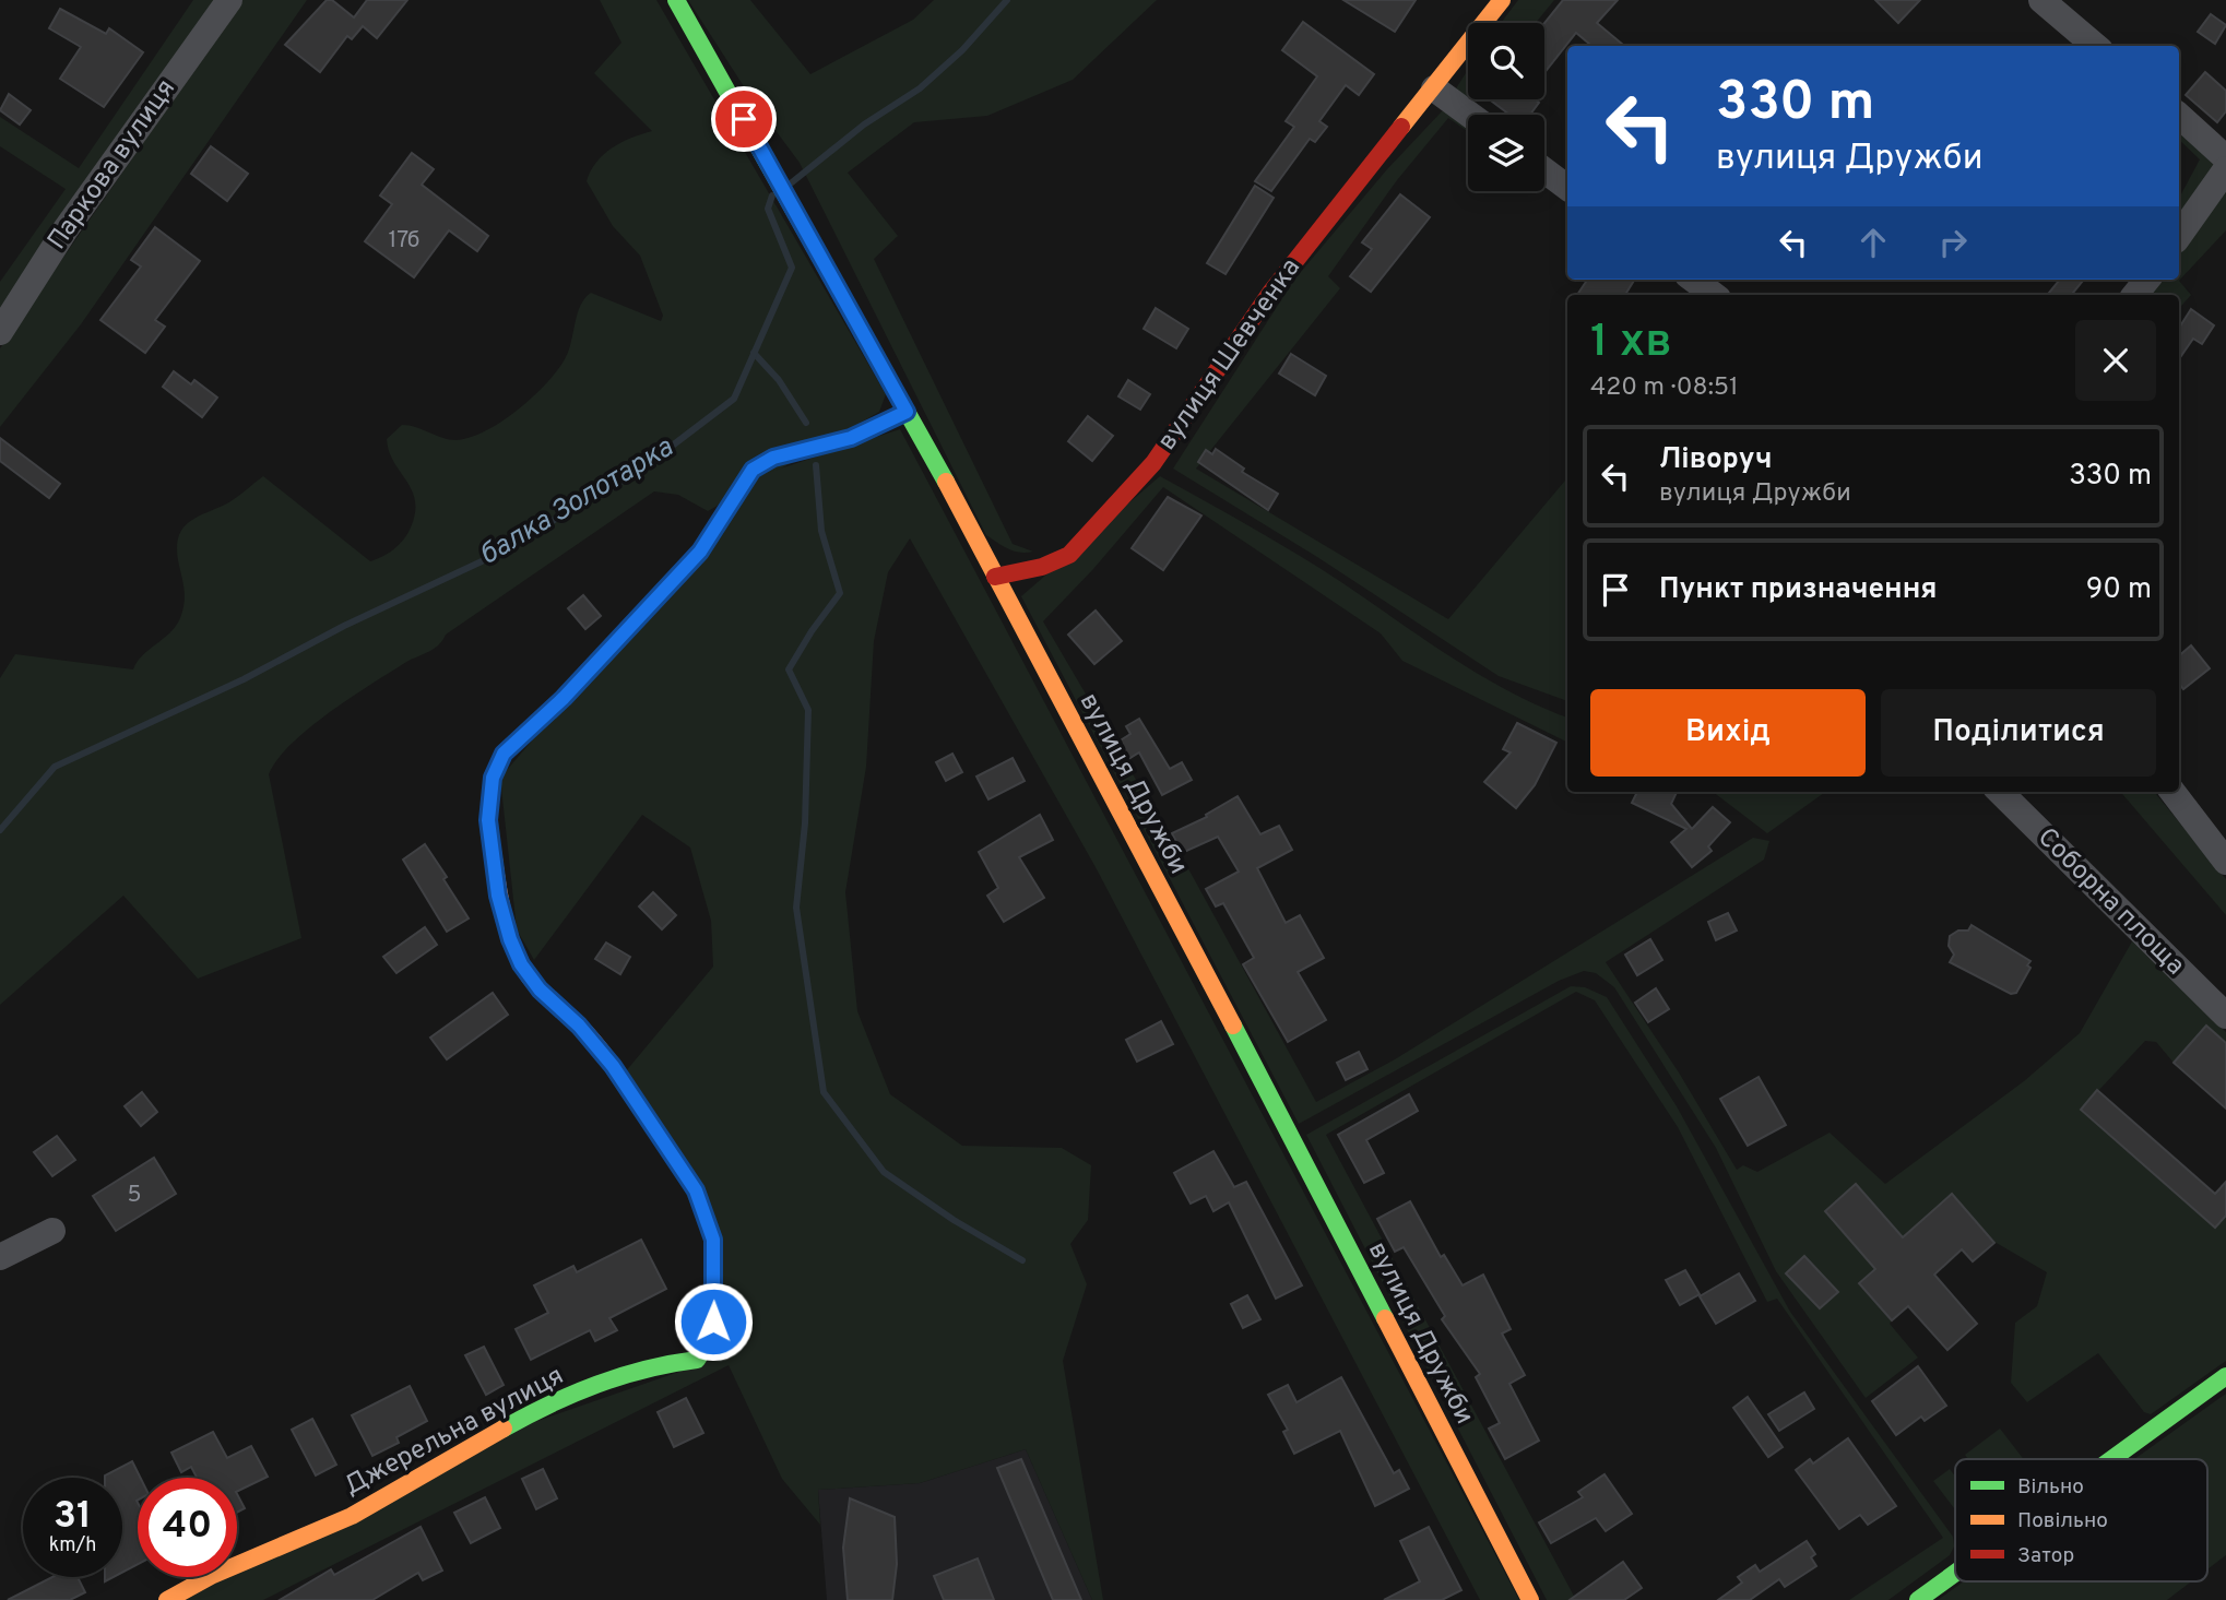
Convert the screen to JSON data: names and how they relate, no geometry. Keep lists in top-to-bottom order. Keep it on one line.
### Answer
{"streets":{"street":["Паркова вулиця","вулиця Шевченка","вулиця Дружби","Соборна площа","Джерельна вулиця"]},"crossings":[["вулиця Шевченка","вулиця Дружби"],["вулиця Дружби","Джерельна вулиця"]],"water":["балка Золотарка"],"house_numbers":["17б","5"],"legend":["Вільно","Повільно","Затор"],"page":{"turn":["330 m","вулиця Дружби"],"heading":["1 хв","420 m · 08:51"],"list":[{"name":"Ліворуч","note":"вулиця Дружби","value":"330 m"},{"name":"Пункт призначення","value":"90 m"}],"buttons":["Вихід","Поділитися"],"speed":"31 km/h","limit":"40"}}
